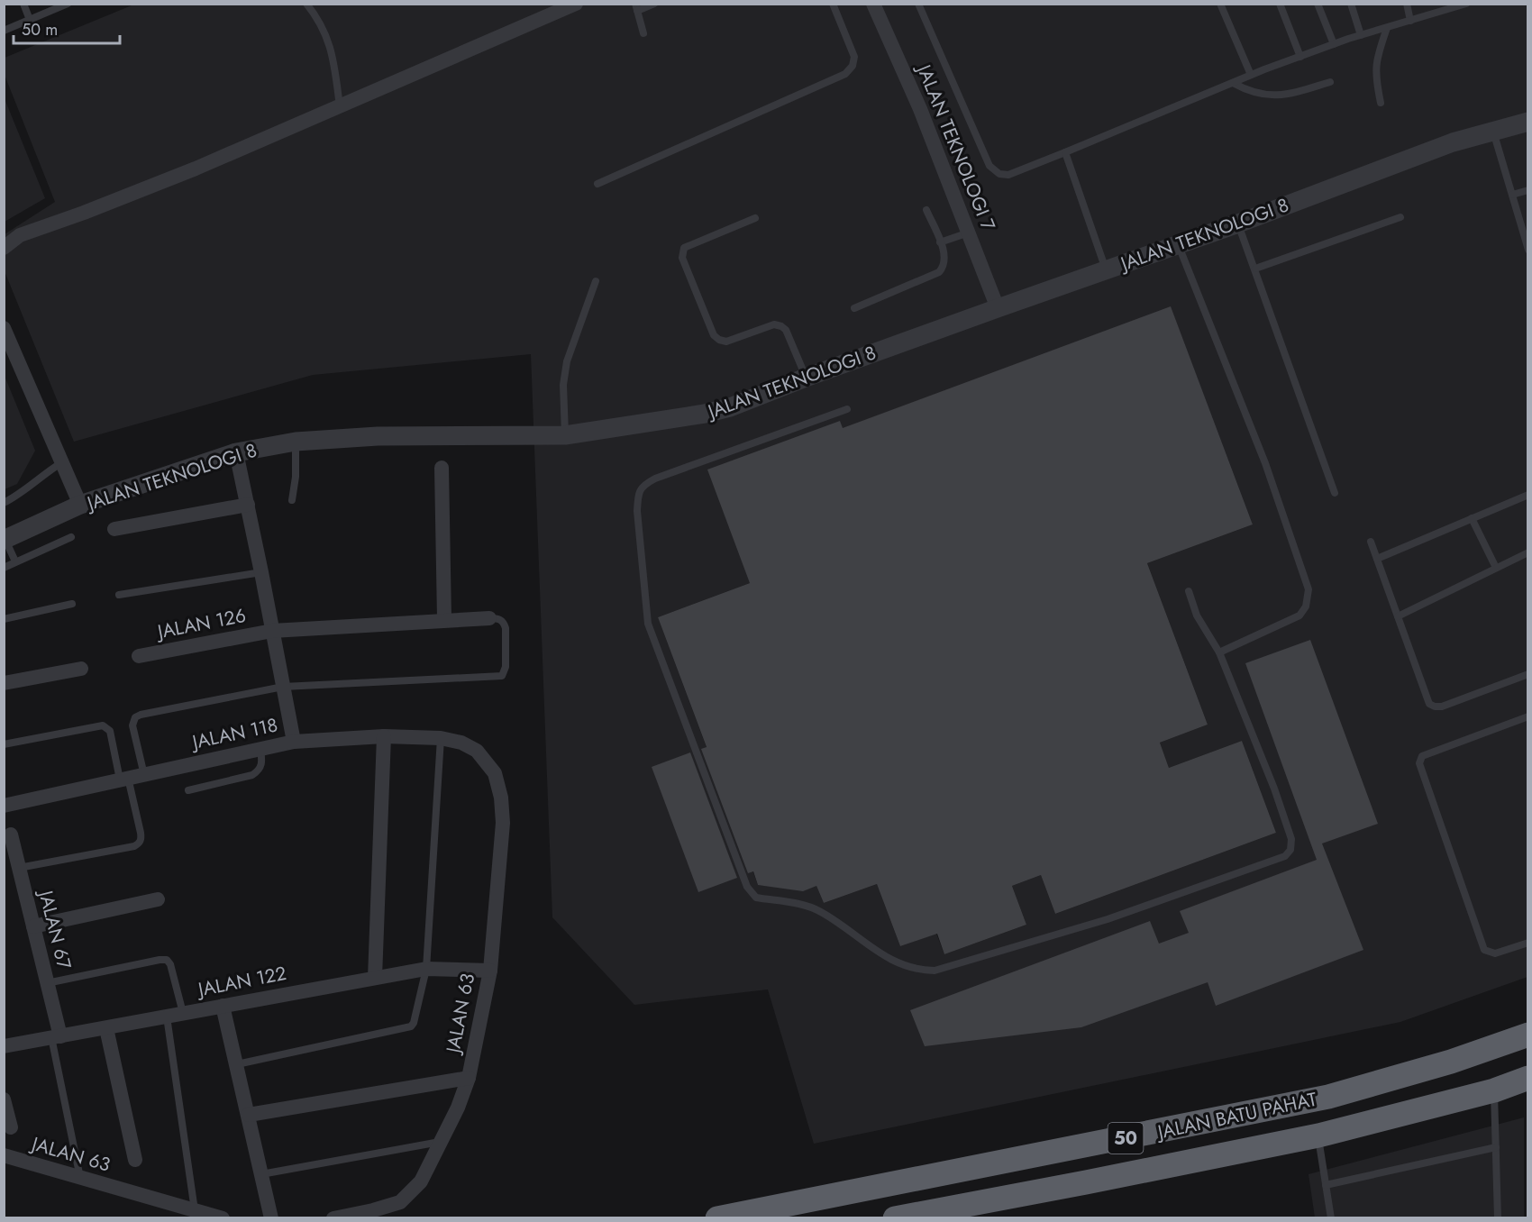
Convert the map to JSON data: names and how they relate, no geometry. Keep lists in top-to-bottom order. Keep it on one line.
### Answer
{"streets":{"highway":["JALAN BATU PAHAT","50"],"street":["JALAN TEKNOLOGI 7","JALAN TEKNOLOGI 8","JALAN 126","JALAN 118","JALAN 67","JALAN 122","JALAN 63"]},"crossings":[["JALAN TEKNOLOGI 7","JALAN TEKNOLOGI 8"],["JALAN 118","JALAN 63"],["JALAN 67","JALAN 122"],["JALAN 122","JALAN 63"]],"scale_bar":"50 m"}
